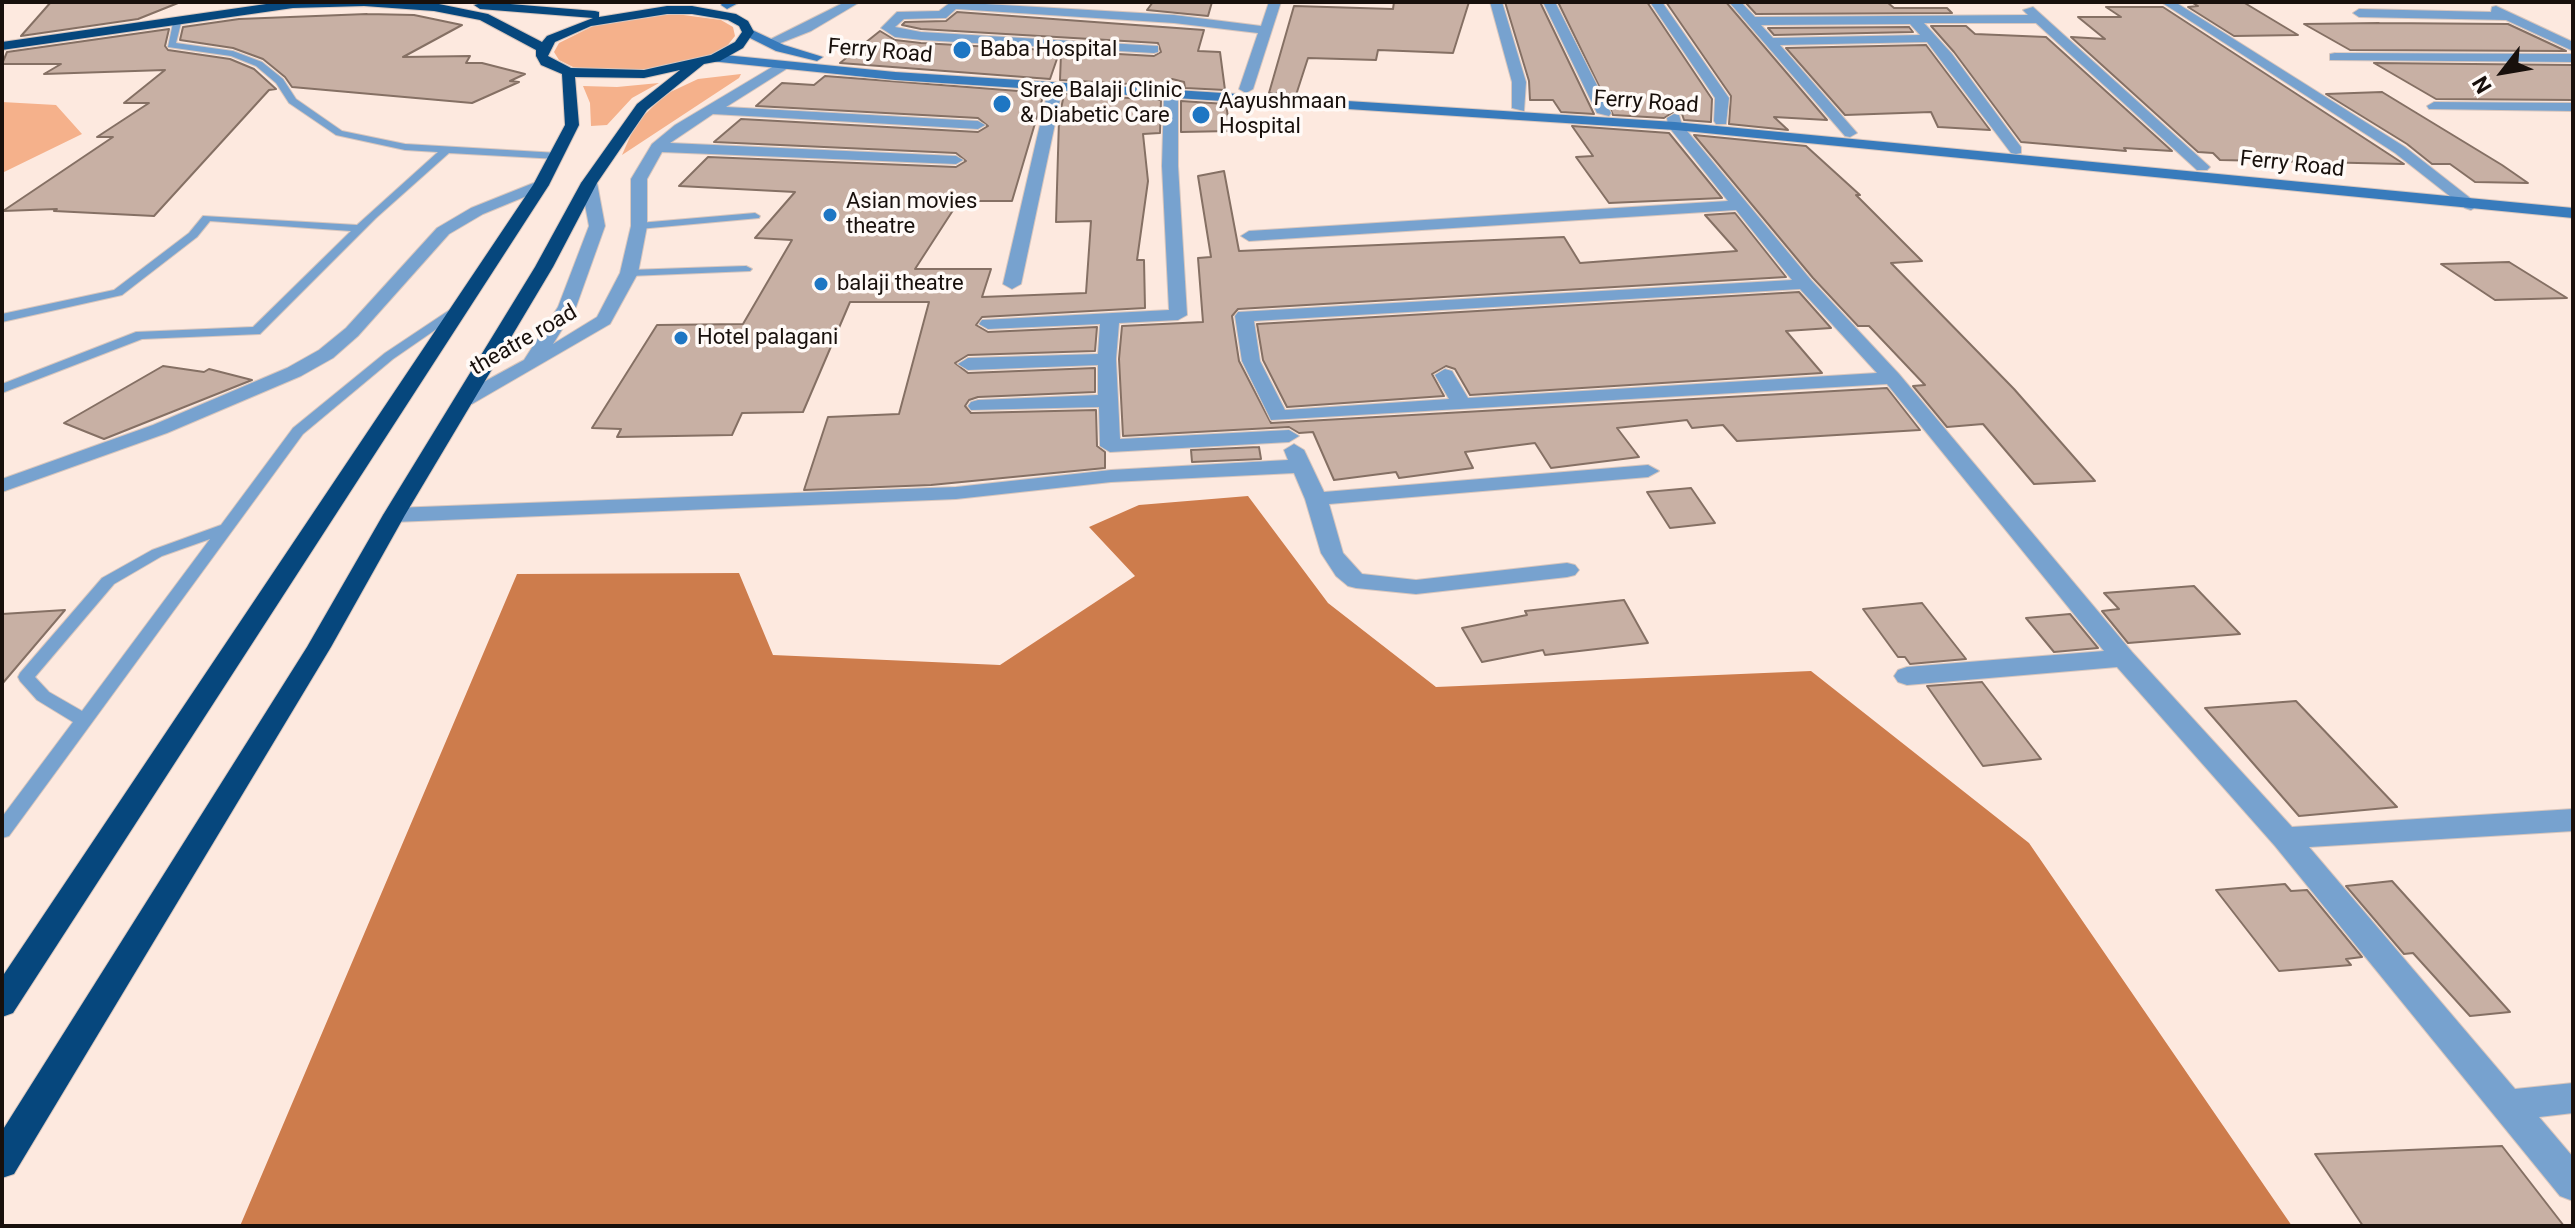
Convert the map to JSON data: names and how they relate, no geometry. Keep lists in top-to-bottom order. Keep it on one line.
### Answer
{"streets":{"street":["Ferry Road","theatre road"]},"crossings":[["Ferry Road","theatre road"]],"places":["Baba Hospital","Sree Balaji Clinic & Diabetic Care","Aayushmaan Hospital","Asian movies theatre","balaji theatre","Hotel palagani"],"north":"bottom left"}
